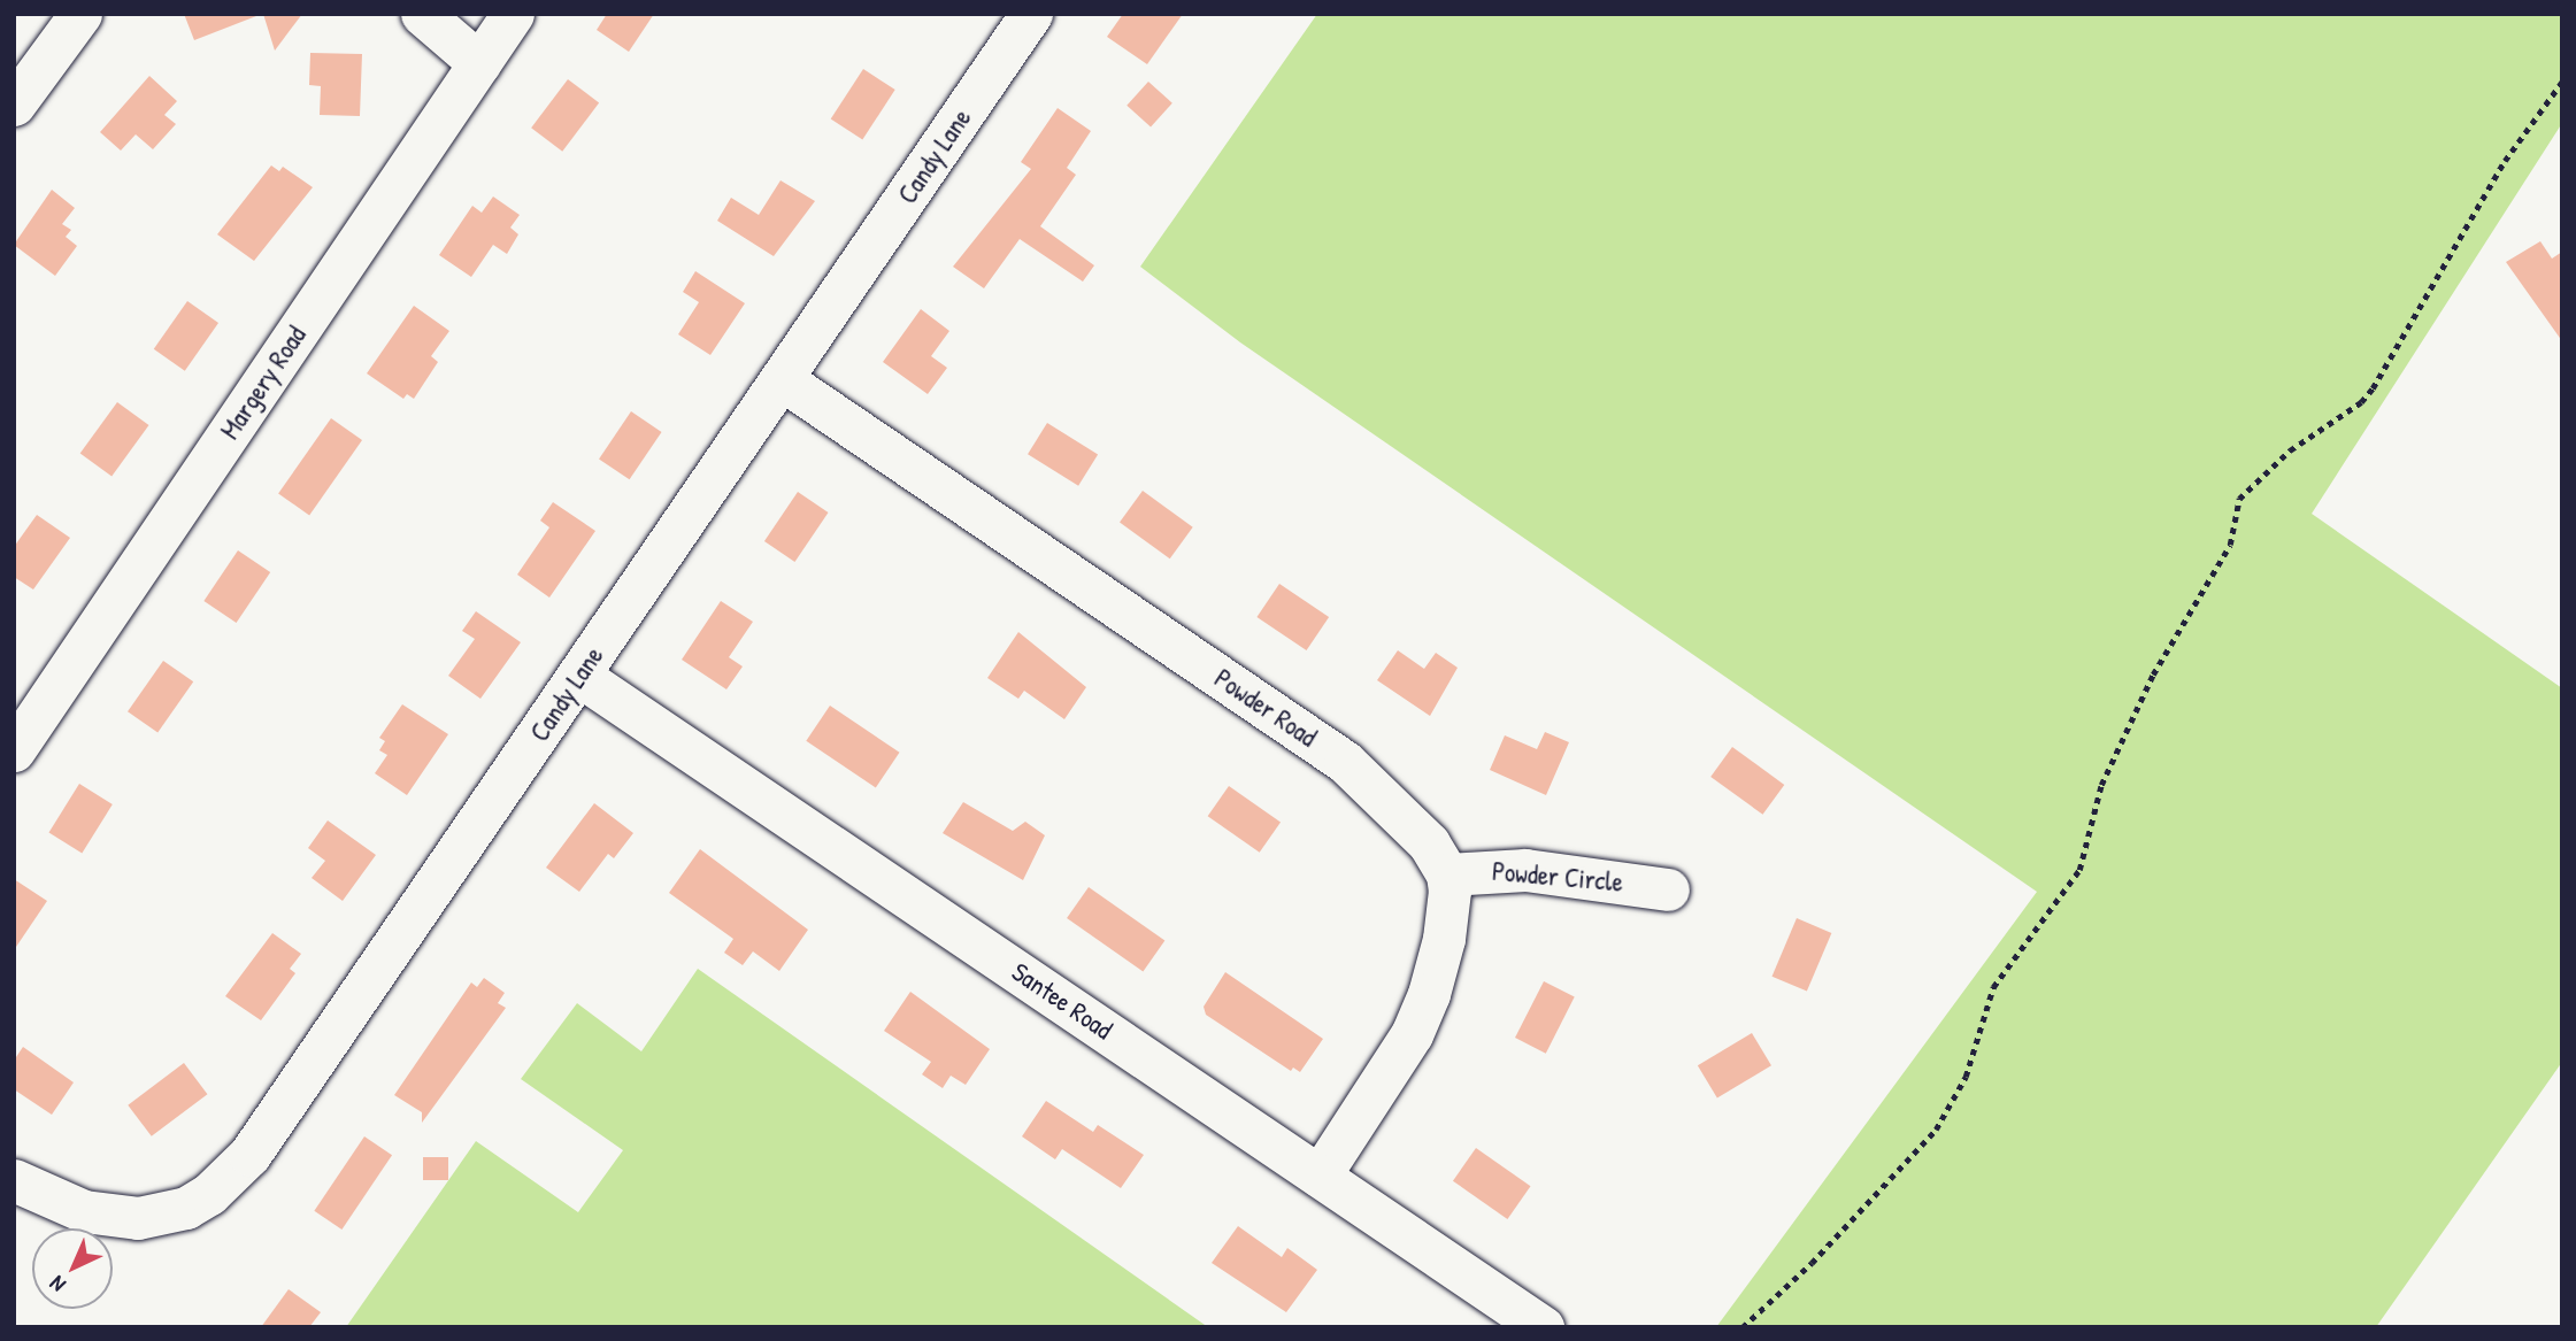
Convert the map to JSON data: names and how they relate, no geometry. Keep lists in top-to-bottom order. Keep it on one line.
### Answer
{"streets":{"street":["Candy Lane","Margery Road","Powder Road","Powder Circle","Santee Road"]},"crossings":[["Candy Lane","Powder Road"],["Candy Lane","Santee Road"],["Powder Road","Powder Circle"]],"north":"bottom left"}
